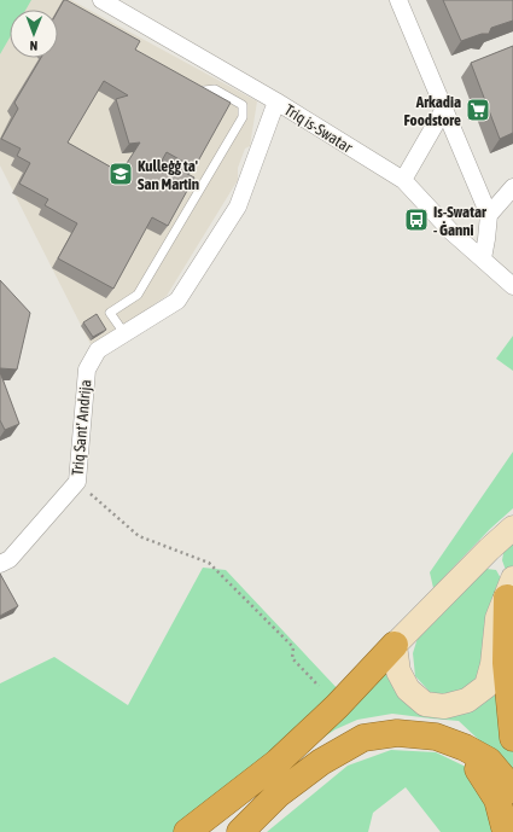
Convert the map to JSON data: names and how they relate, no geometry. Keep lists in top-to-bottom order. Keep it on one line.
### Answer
{"streets":{"street":["Triq is-Swatar","Triq Sant' Andrija"]},"crossings":[["Triq is-Swatar","Triq Sant' Andrija"]],"places":{"supermarket":["Arkadia Foodstore"],"school or university":["Kulleġġ ta' San Martin"],"bus stop":["Is-Swatar - Ġanni"]},"north":"bottom"}
